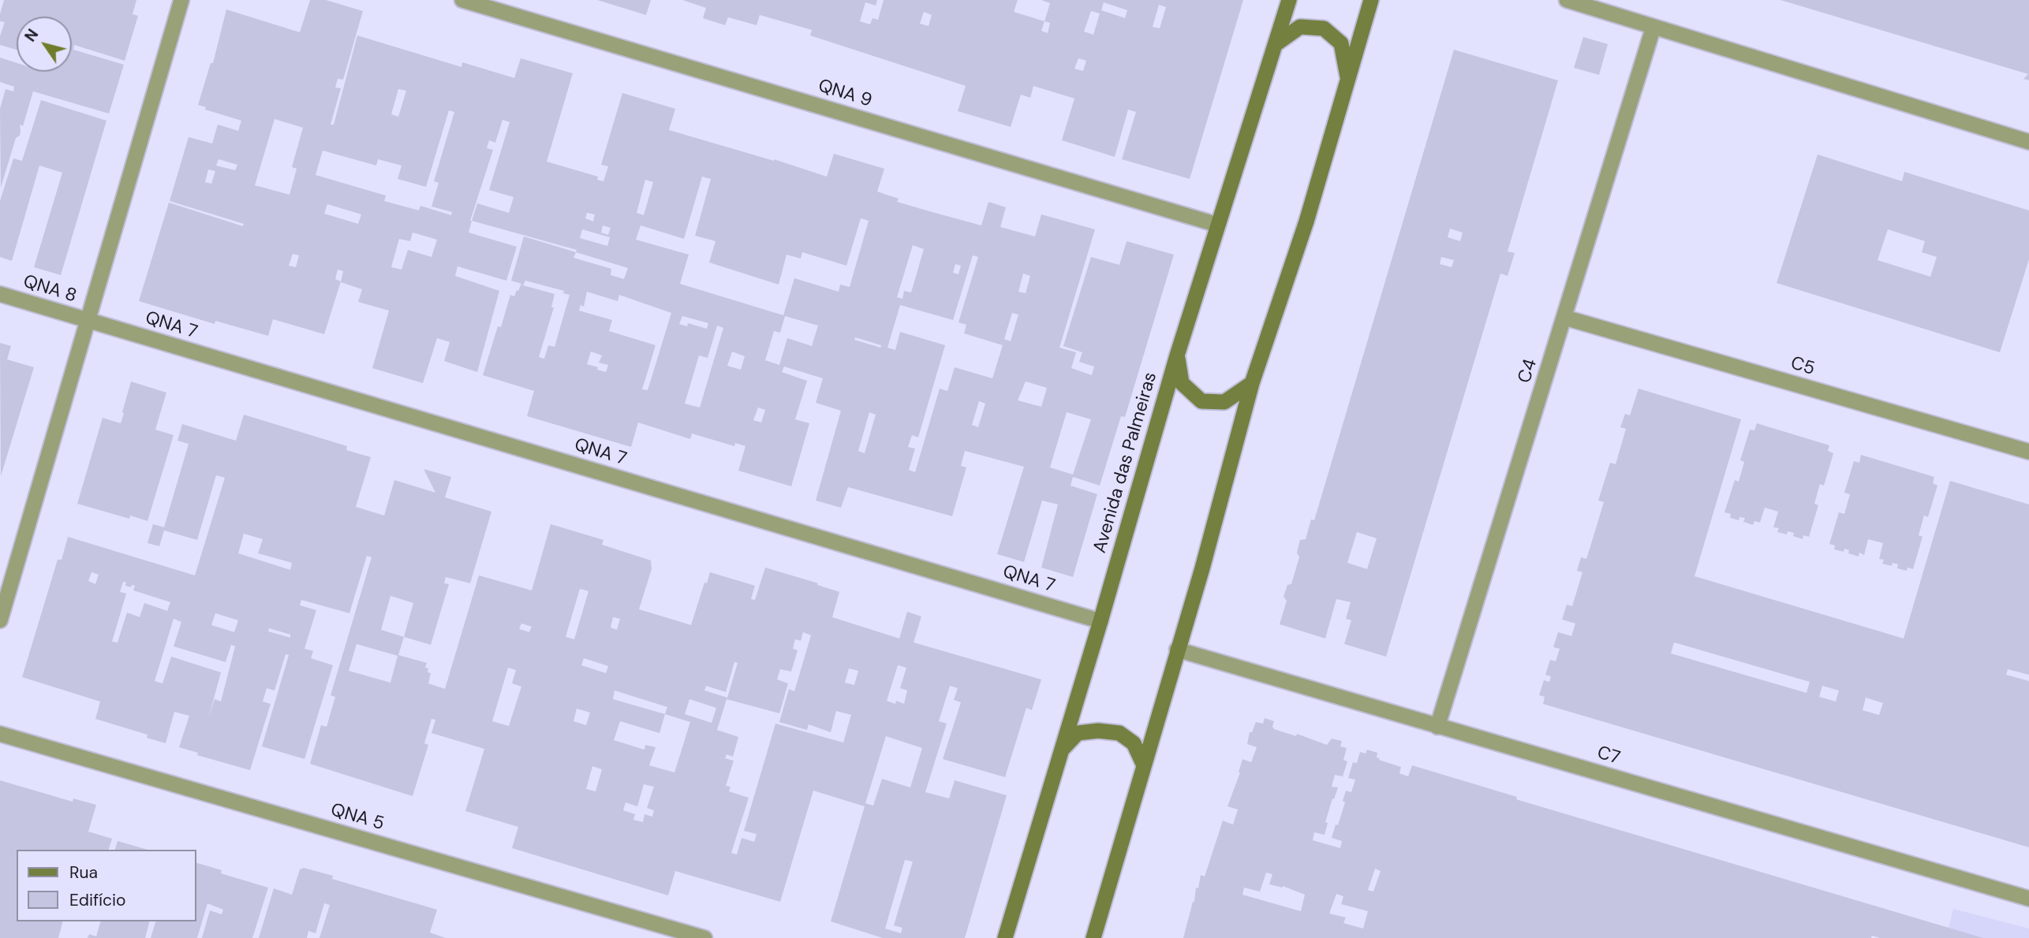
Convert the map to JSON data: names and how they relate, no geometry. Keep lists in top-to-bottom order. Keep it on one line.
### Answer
{"streets":{"main road":["Avenida das Palmeiras"],"street":["QNA 9","QNA 8","QNA 7","C5","C4","C7","QNA 5"]},"crossings":[["QNA 9","Avenida das Palmeiras"],["QNA 8","QNA 7"],["QNA 7","Avenida das Palmeiras"],["C5","C4"],["C4","C7"]],"legend":["Rua","Edifício"],"north":"top left"}
